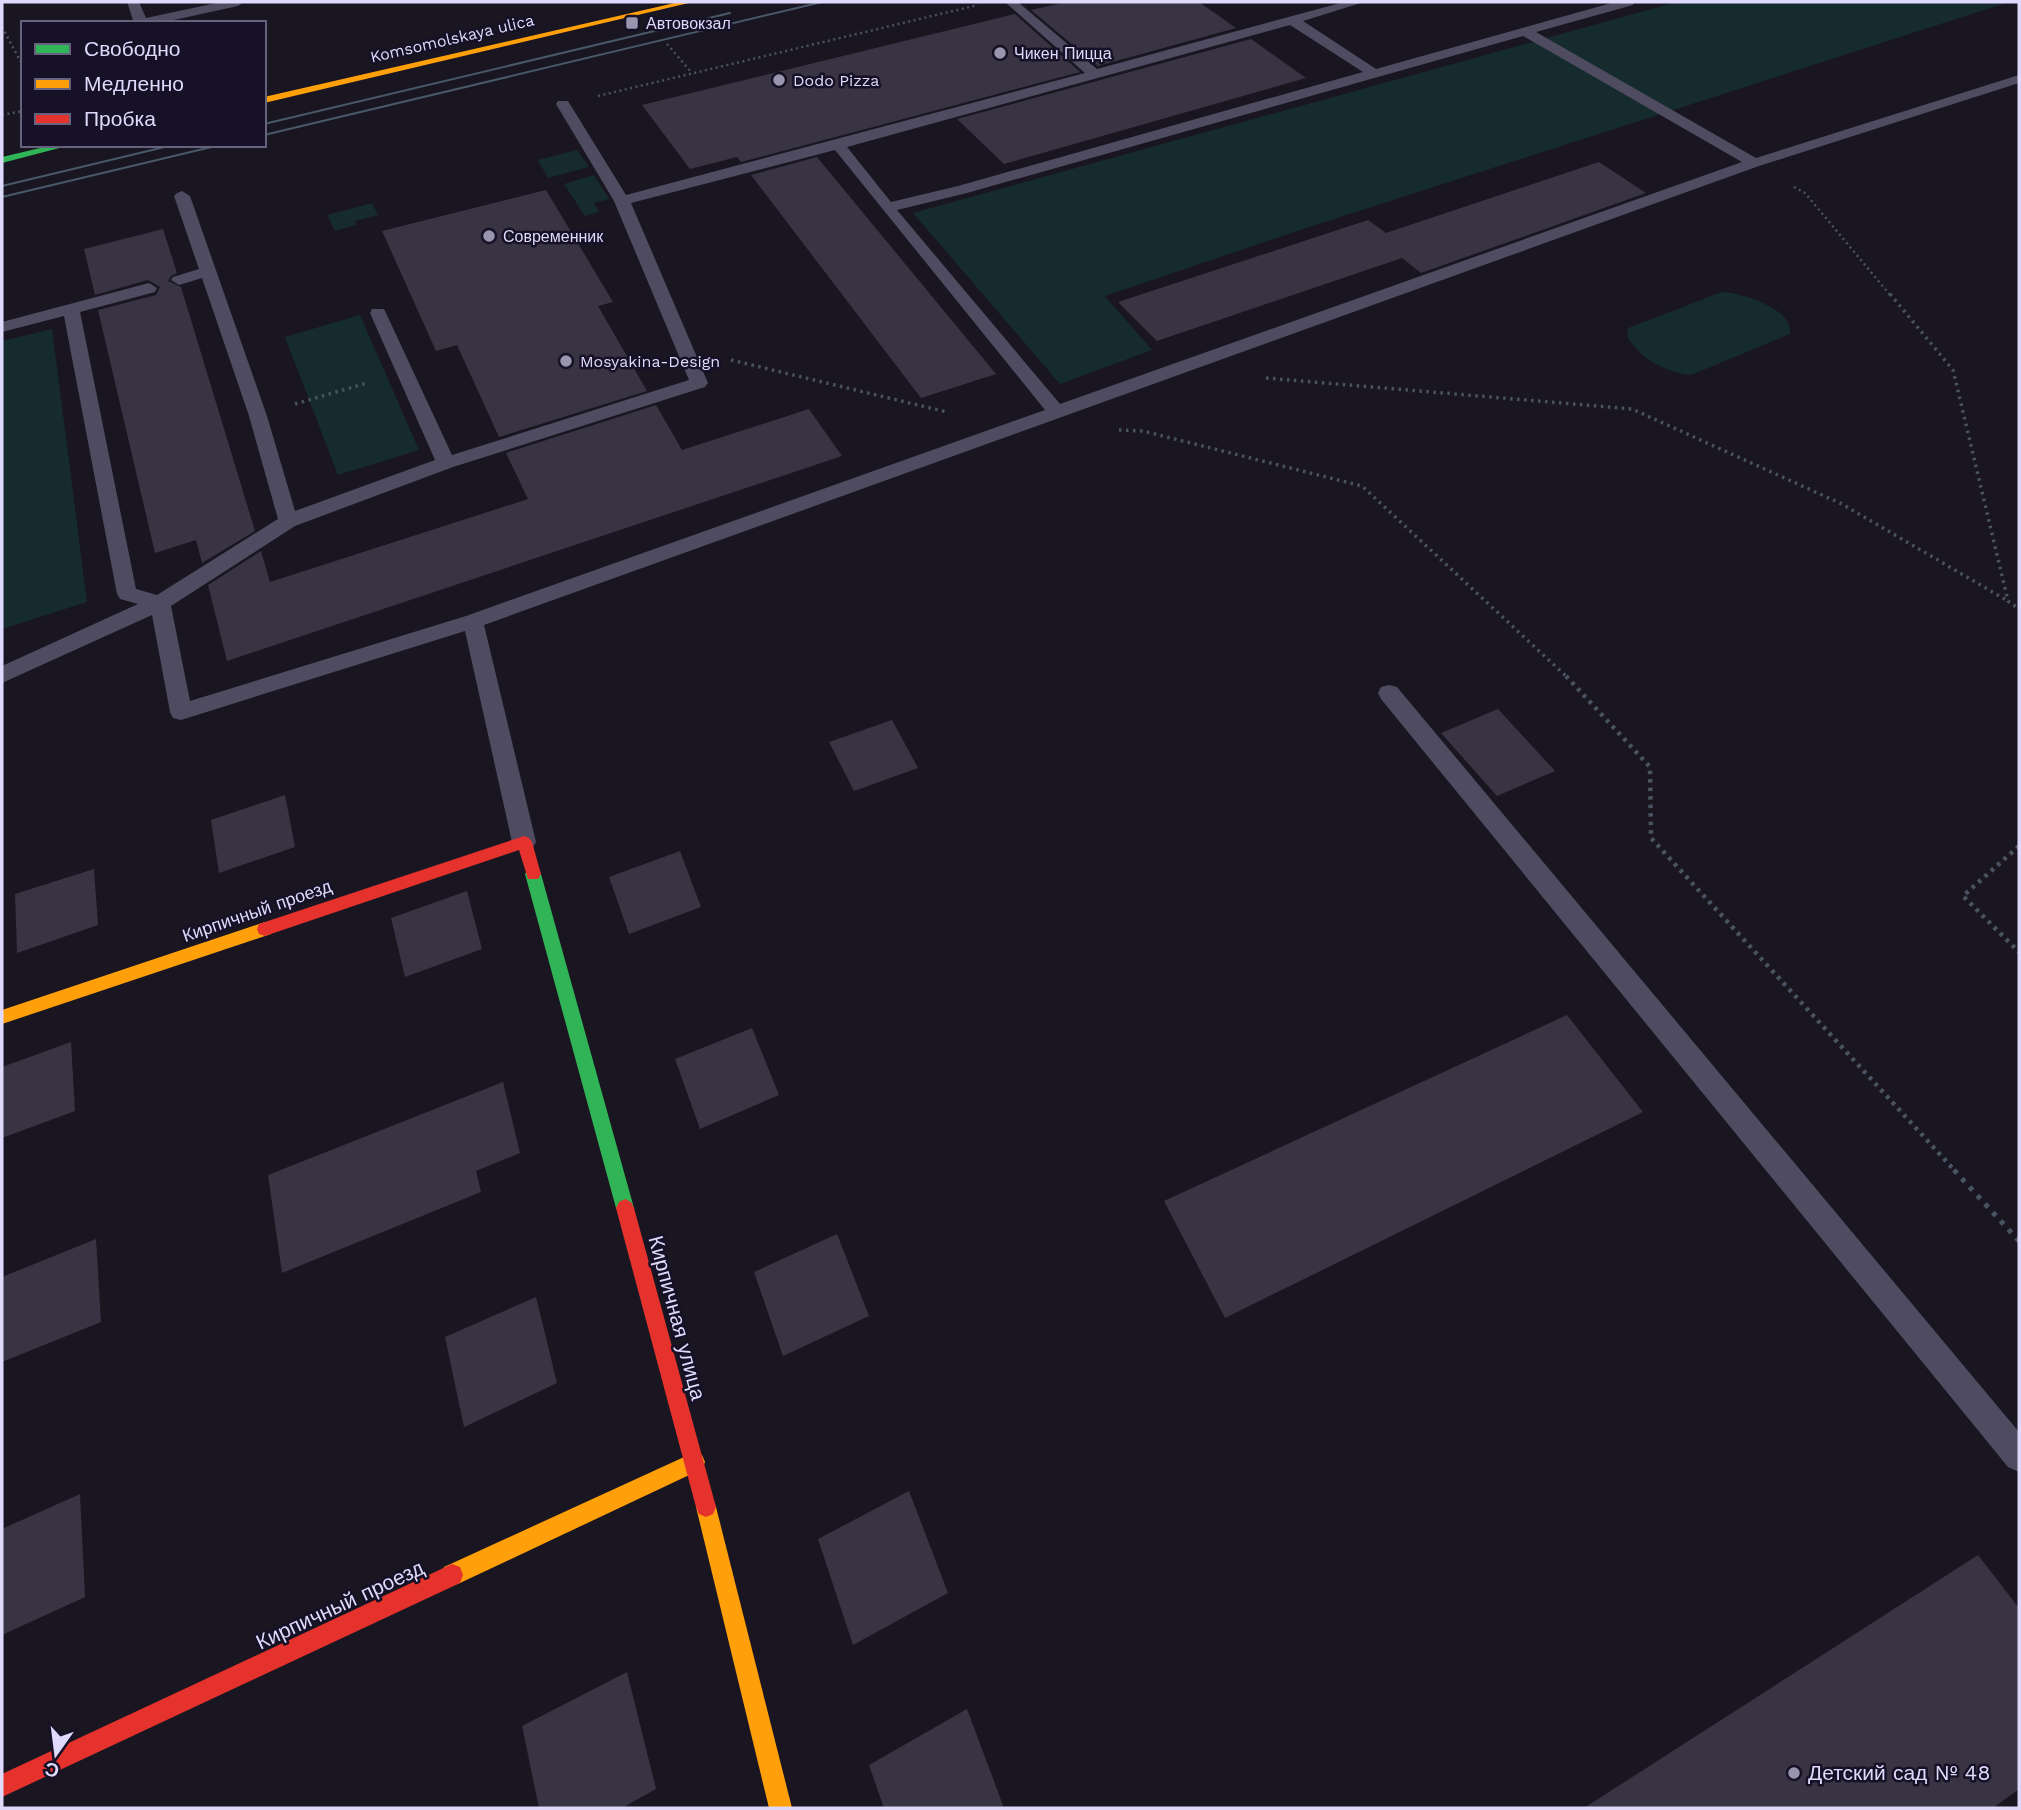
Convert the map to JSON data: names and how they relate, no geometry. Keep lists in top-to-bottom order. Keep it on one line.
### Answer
{"streets":{"street":["Komsomolskaya ulica","Кирпичный проезд","Кирпичная улица"]},"crossings":[["Кирпичный проезд","Кирпичная улица"]],"places":{"transit":["Автовокзал"],"other":["Чикен Пицца","Dodo Pizza","Современник","Mosyakina-Design","Детский сад № 48"]},"legend":["Свободно","Медленно","Пробка"],"north":"bottom"}
